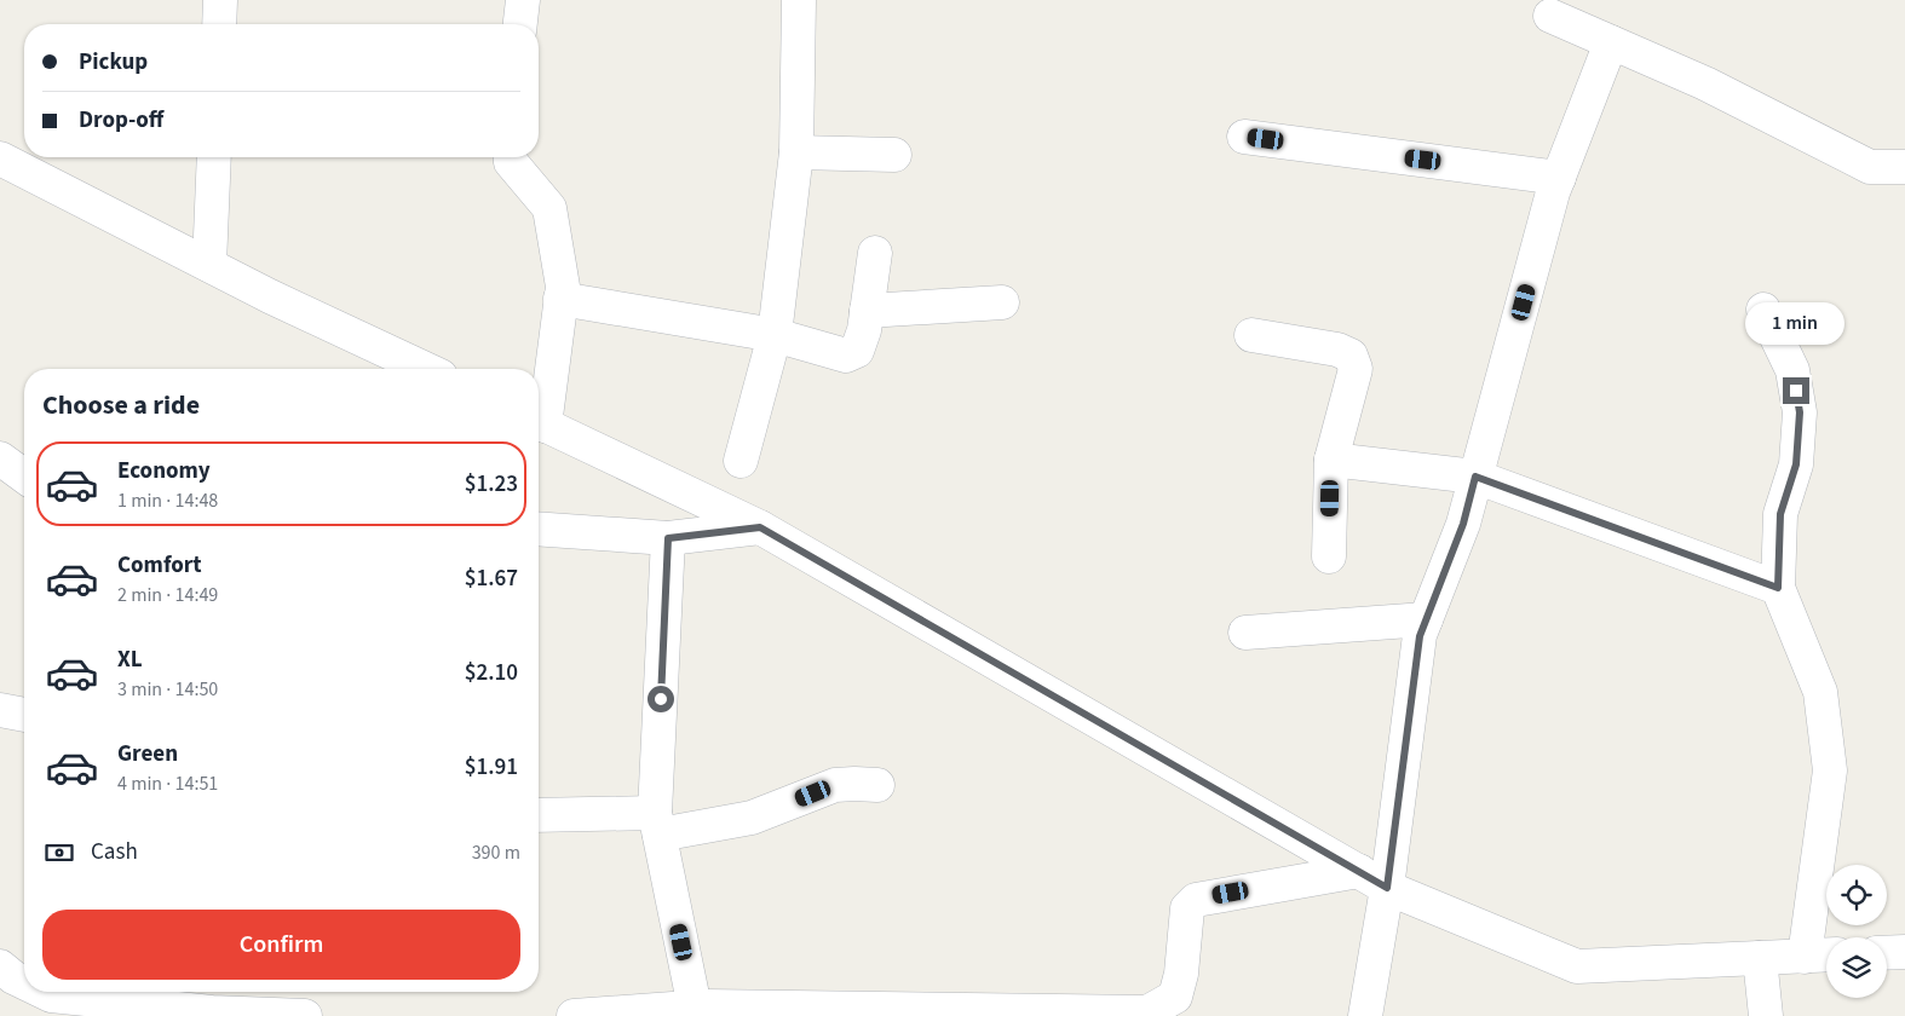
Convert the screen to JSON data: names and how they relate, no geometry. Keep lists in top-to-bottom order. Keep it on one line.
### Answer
{"page":{"banner":["Pickup","Drop-off"],"bubble":"1 min","heading":"Choose a ride","list":[{"name":"Economy","note":"1 min · 14:48","value":"$1.23"},{"name":"Comfort","note":"2 min · 14:49","value":"$1.67"},{"name":"XL","note":"3 min · 14:50","value":"$2.10"},{"name":"Green","note":"4 min · 14:51","value":"$1.91"}],"pay":["Cash","390 m"],"buttons":"Confirm"}}
